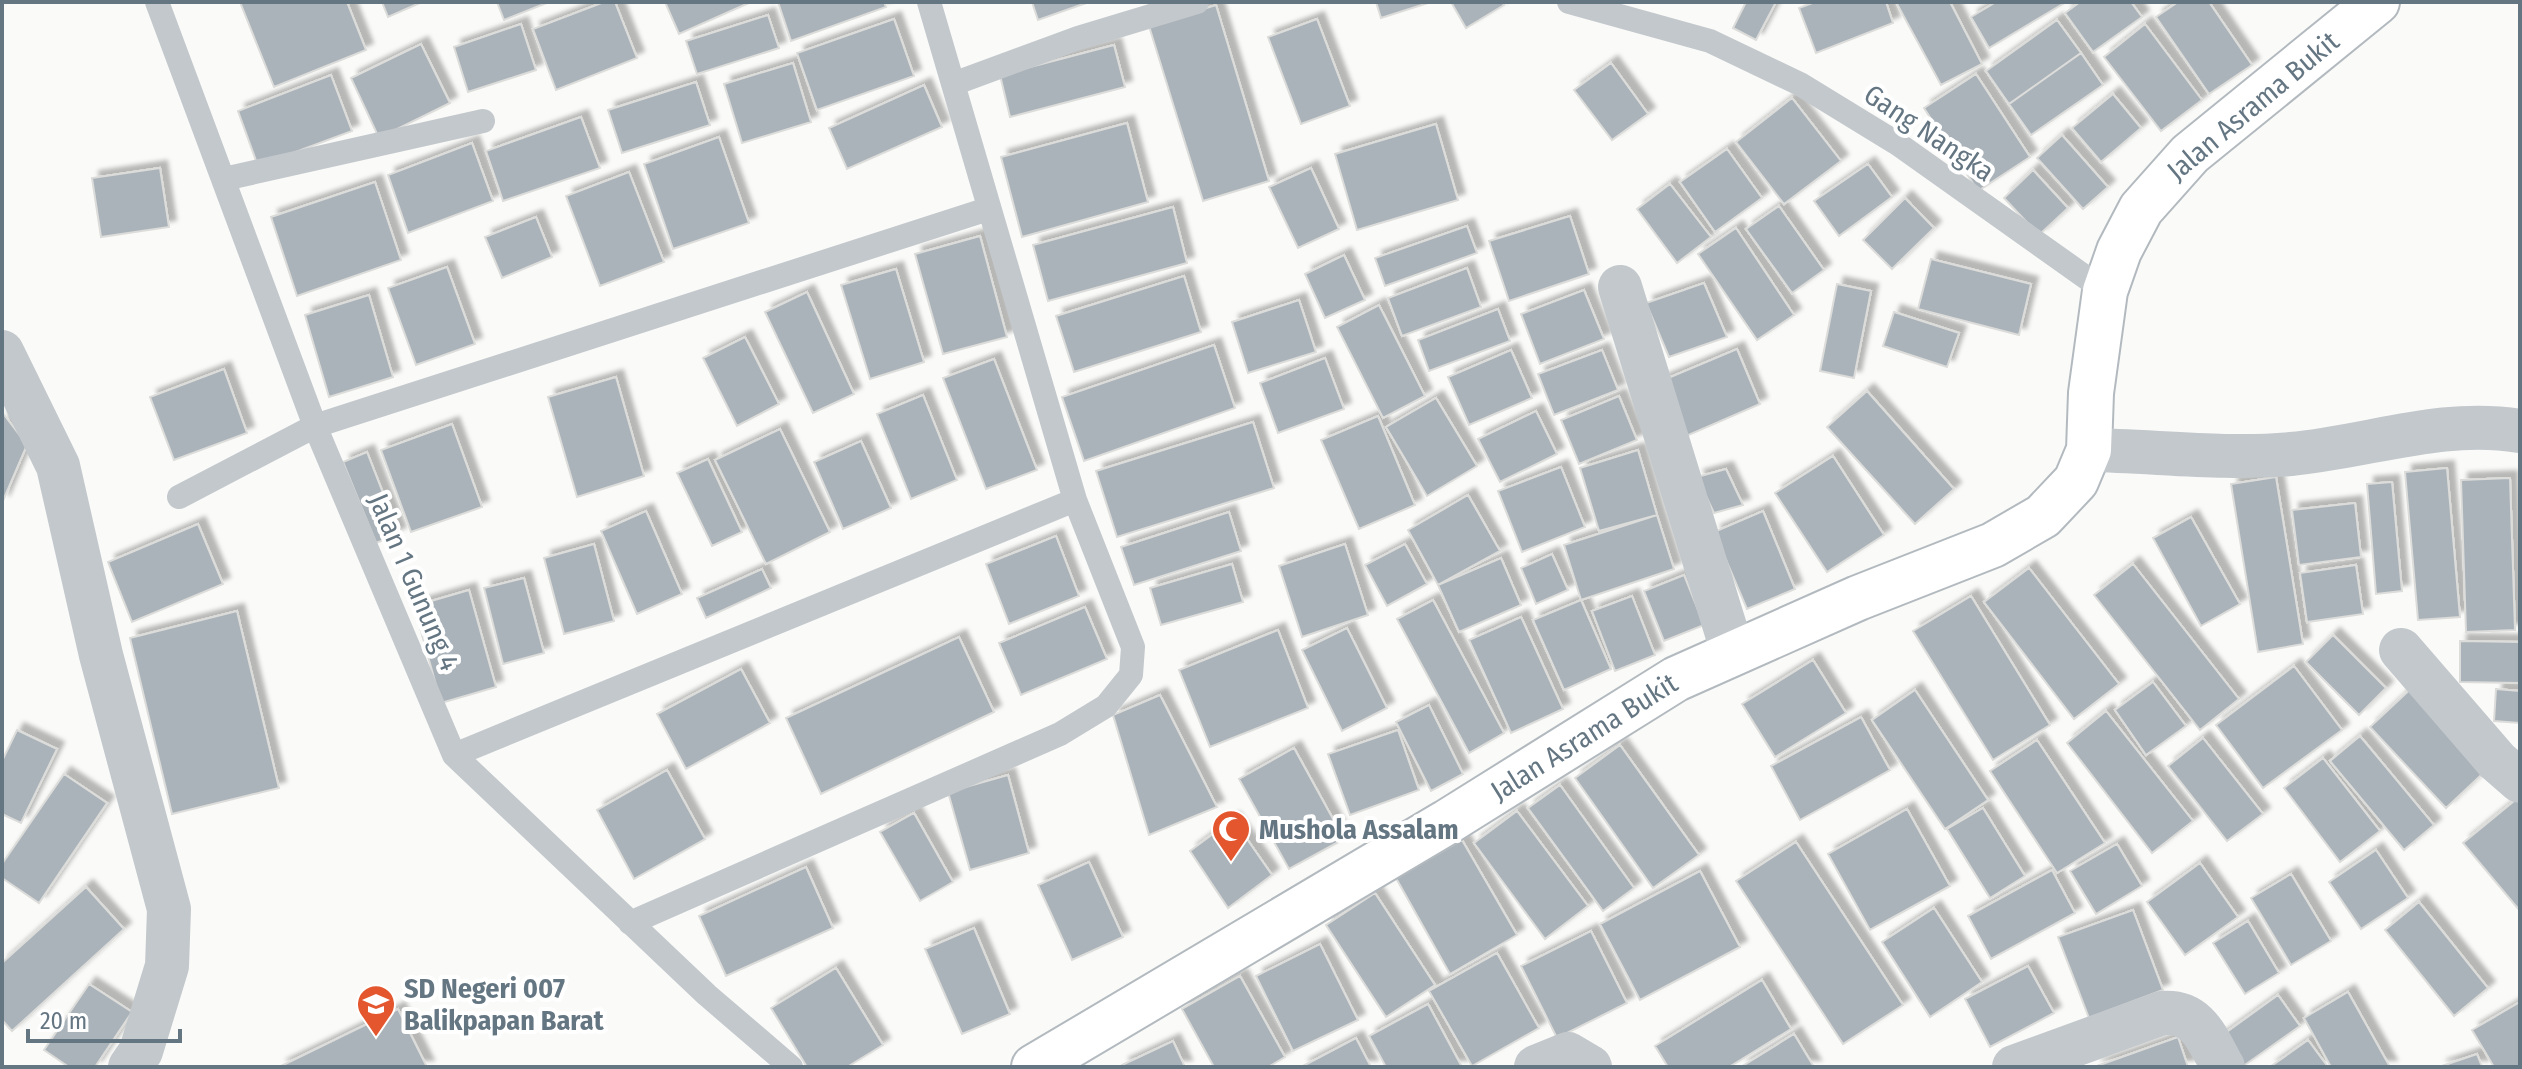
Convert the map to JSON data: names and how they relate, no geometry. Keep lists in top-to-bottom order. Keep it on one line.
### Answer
{"streets":{"street":["Jalan Asrama Bukit"],"lane":["Gang Nangka","Jalan 1 Gunung 4"]},"crossings":[["Jalan Asrama Bukit","Gang Nangka"]],"places":{"mosque":["Mushola Assalam"],"school or university":["SD Negeri 007 Balikpapan Barat"]},"scale_bar":"20 m"}
